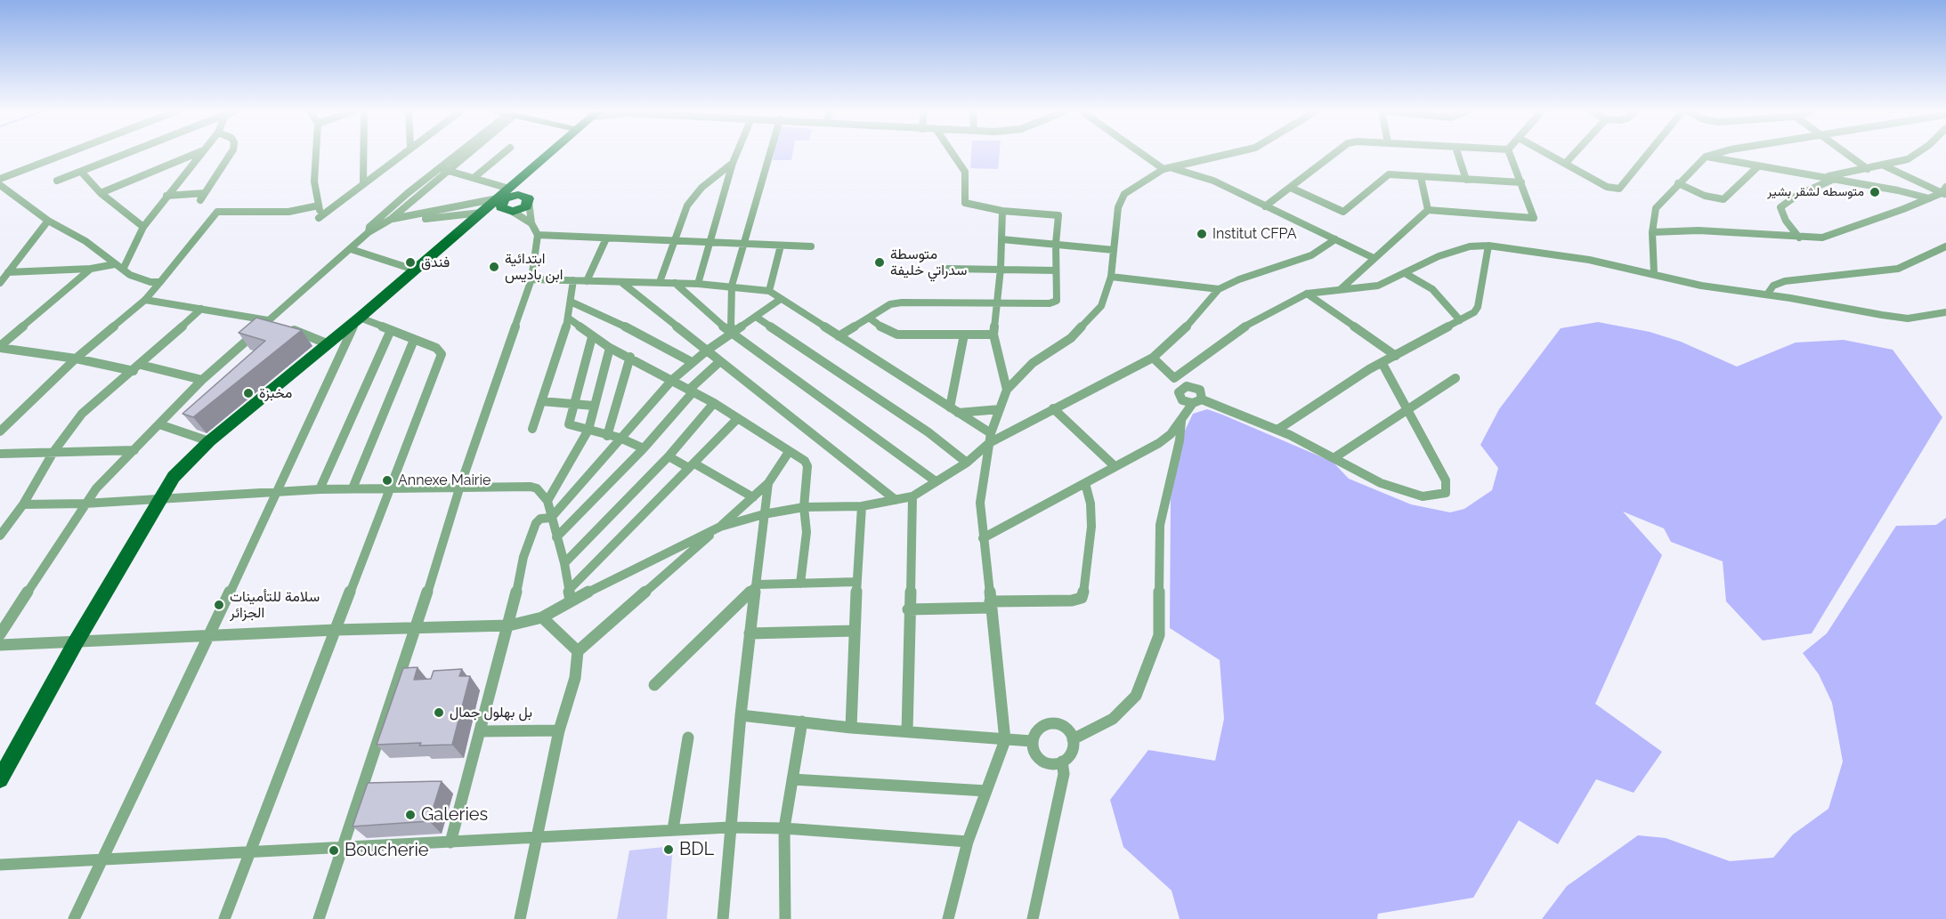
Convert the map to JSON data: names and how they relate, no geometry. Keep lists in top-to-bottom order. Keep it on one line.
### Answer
{"places":["متوسطه لشقر بشير","Institut CFPA","فندق","متوسطة سدراتي خليفة","ابتدائية ابن باديس","مخبزة","Annexe Mairie","سلامة للتأمينات الجزائر","بل بهلول جمال","Galeries","BDL","Boucherie"]}
